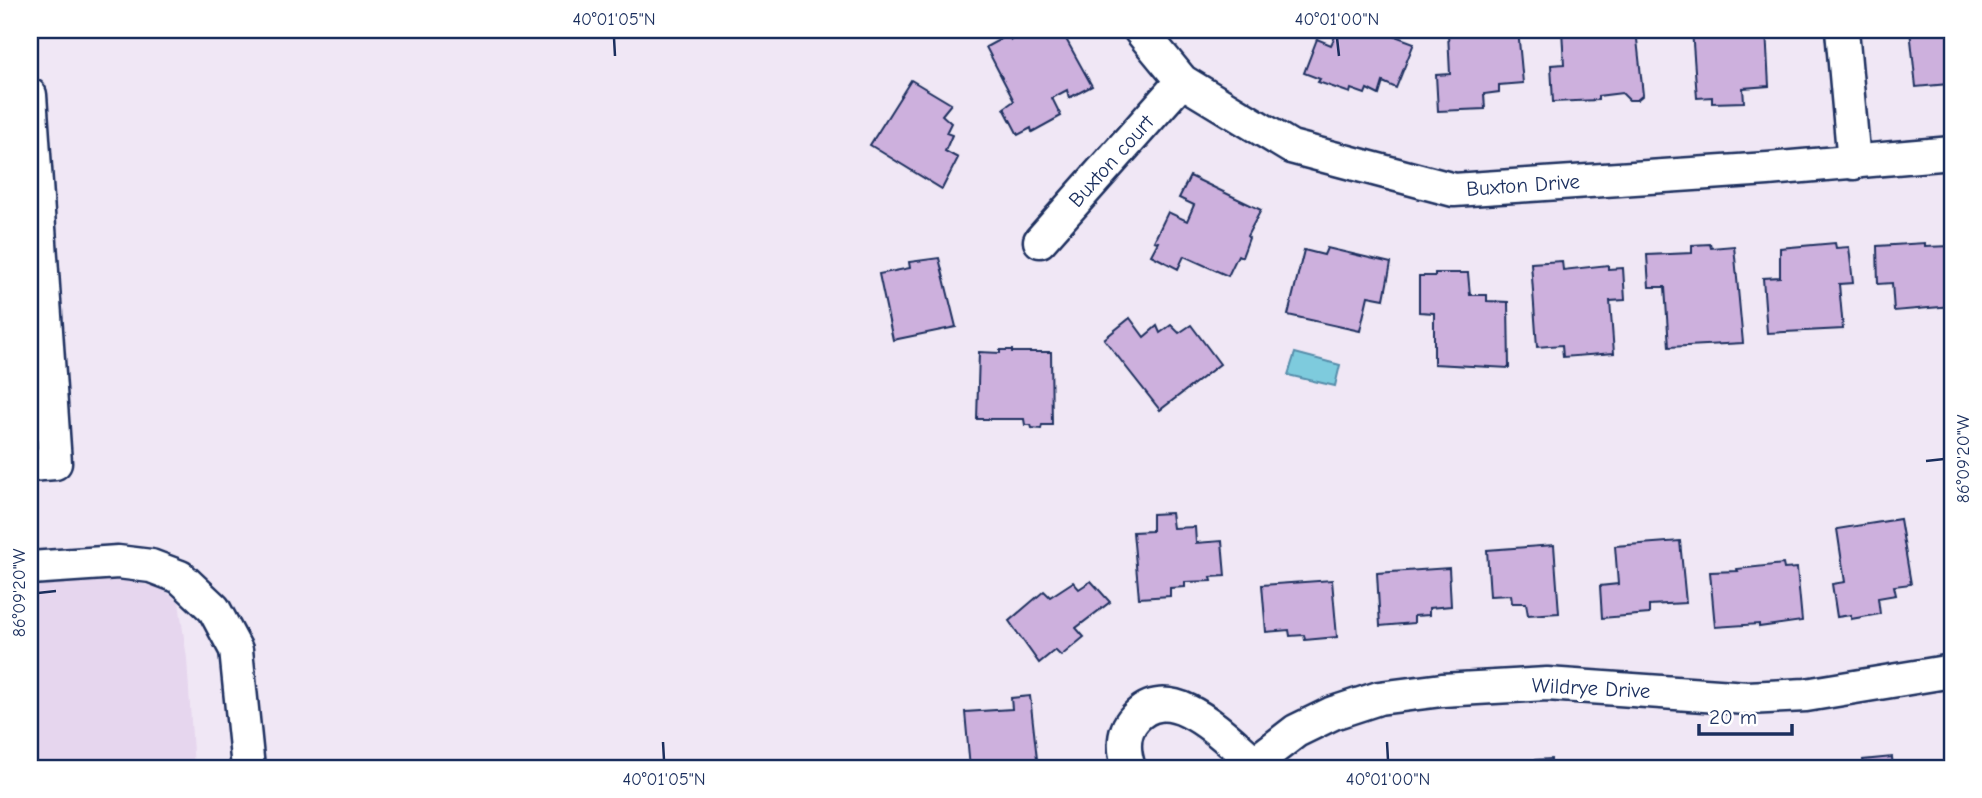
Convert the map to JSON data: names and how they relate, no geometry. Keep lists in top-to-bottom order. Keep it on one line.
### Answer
{"streets":{"street":["Buxton court","Buxton Drive","Wildrye Drive"]},"crossings":[["Buxton court","Buxton Drive"]],"scale_bar":"20 m","coordinates":["40°01'05\"N","40°01'00\"N","86°09'20\"W"]}
